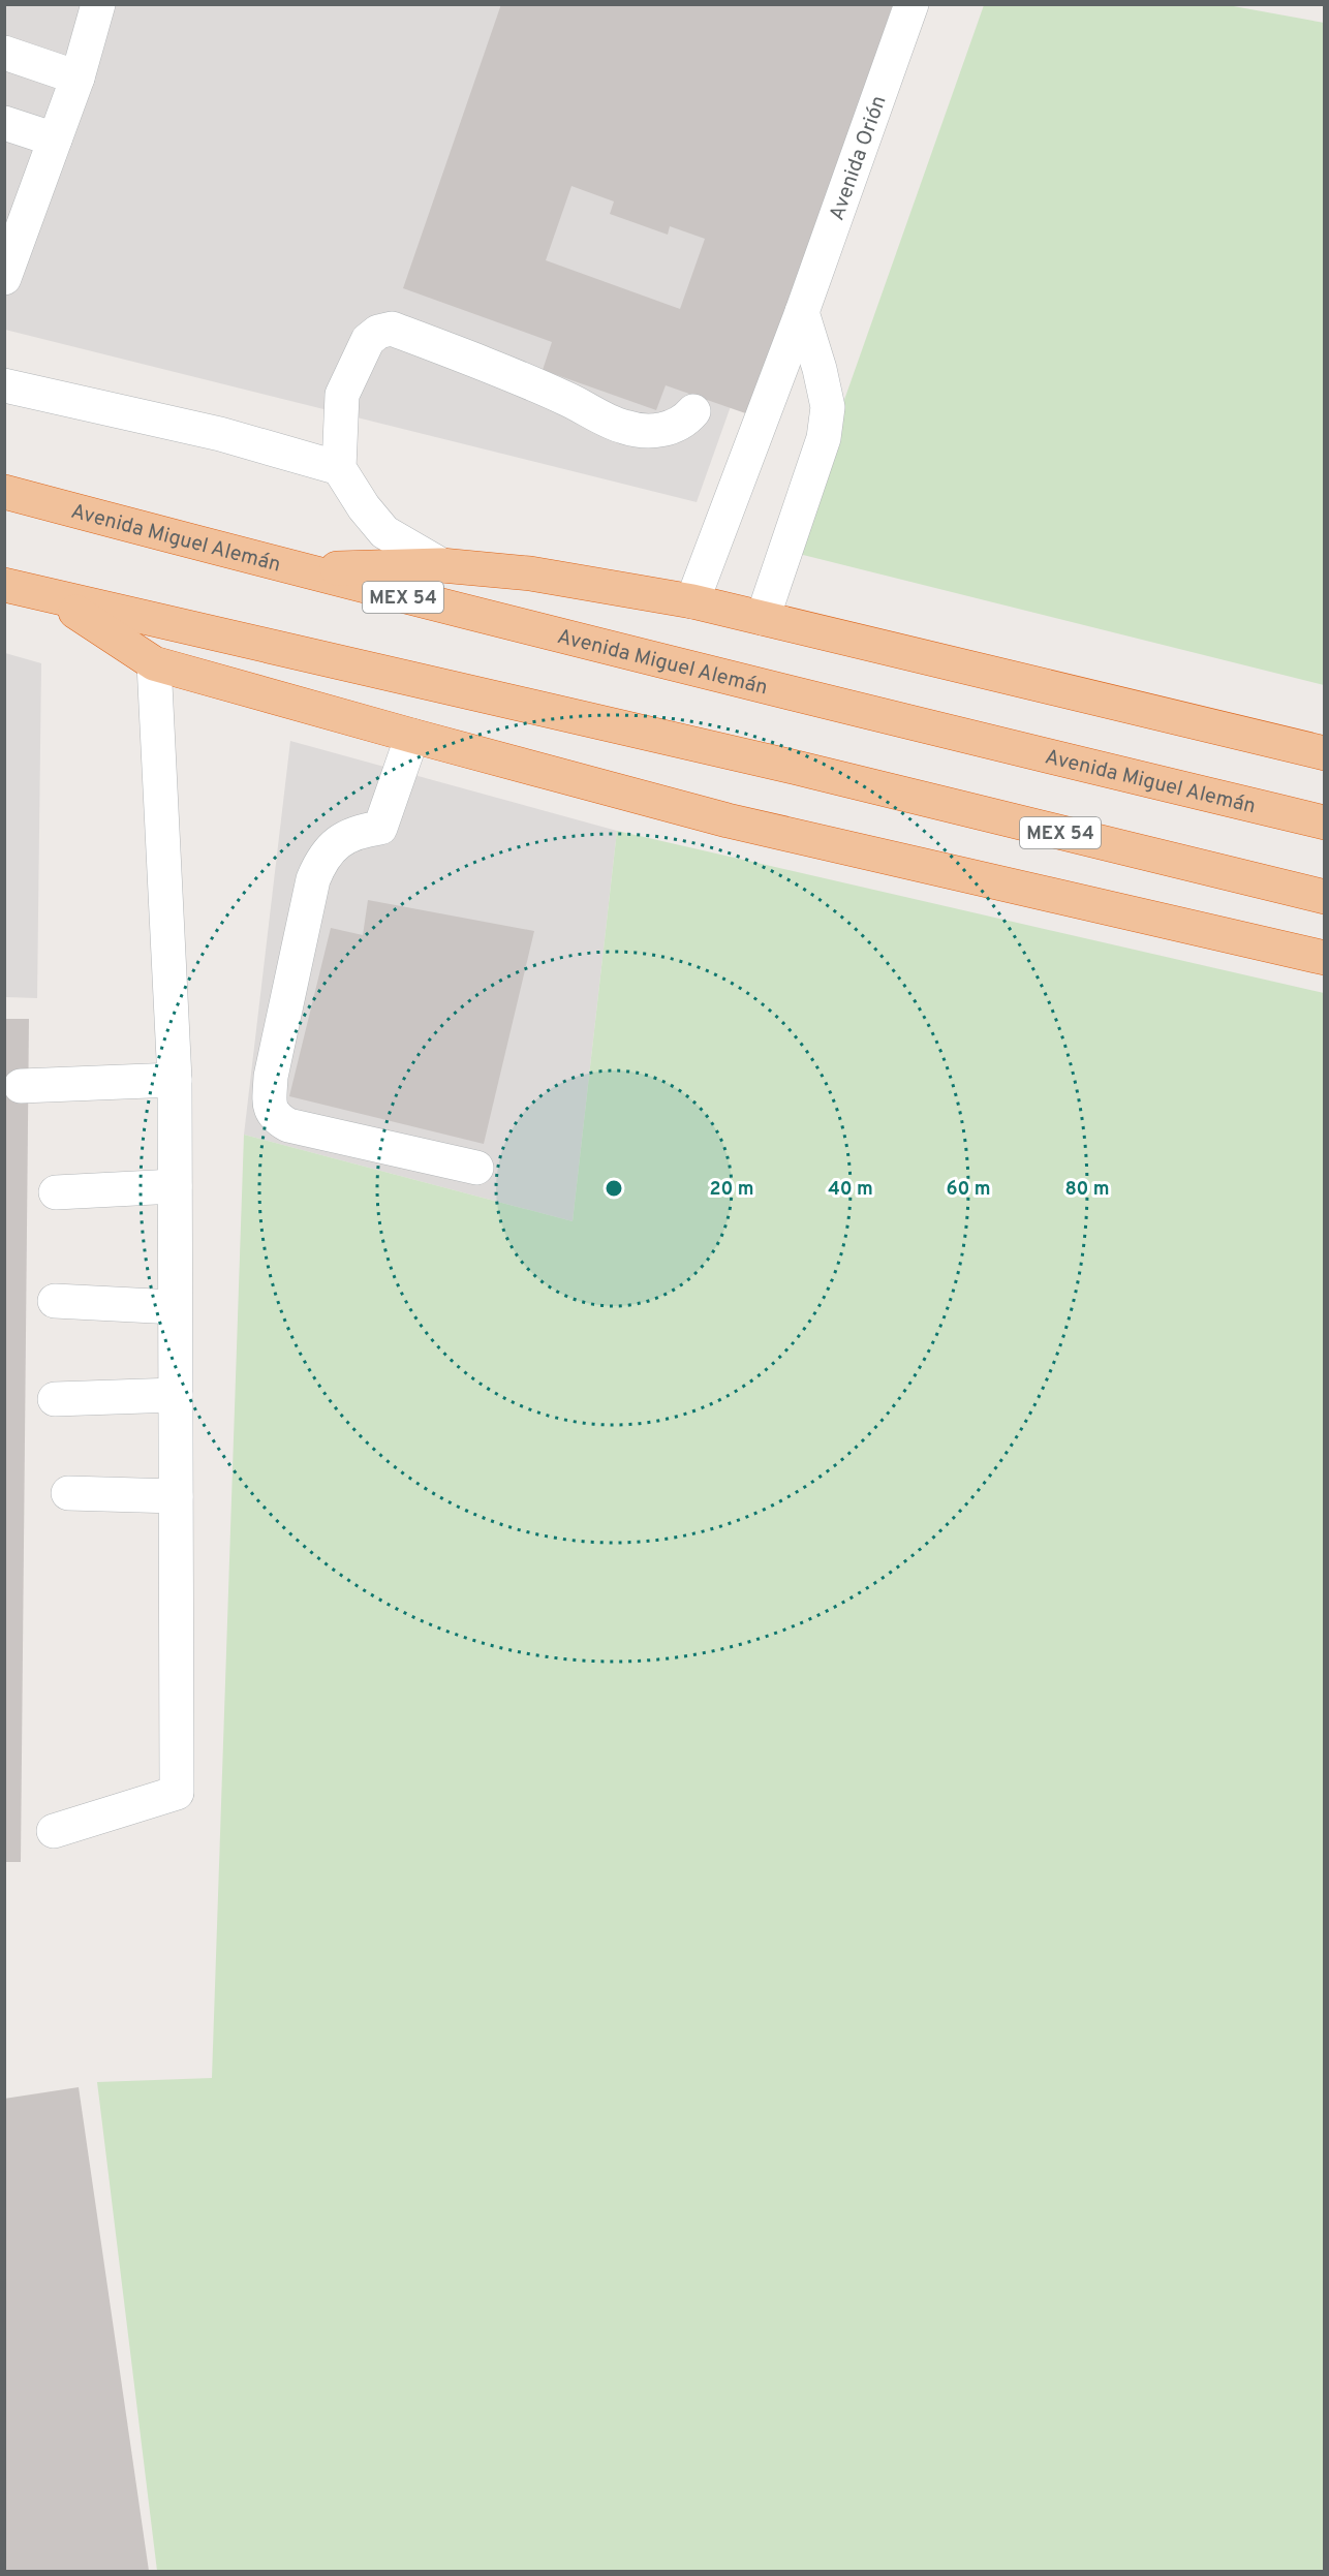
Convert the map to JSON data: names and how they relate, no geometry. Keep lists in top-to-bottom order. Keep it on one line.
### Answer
{"streets":{"highway":["Avenida Miguel Alemán","MEX 54"],"street":["Avenida Orión"]},"rings":["20 m","40 m","60 m","80 m"]}
